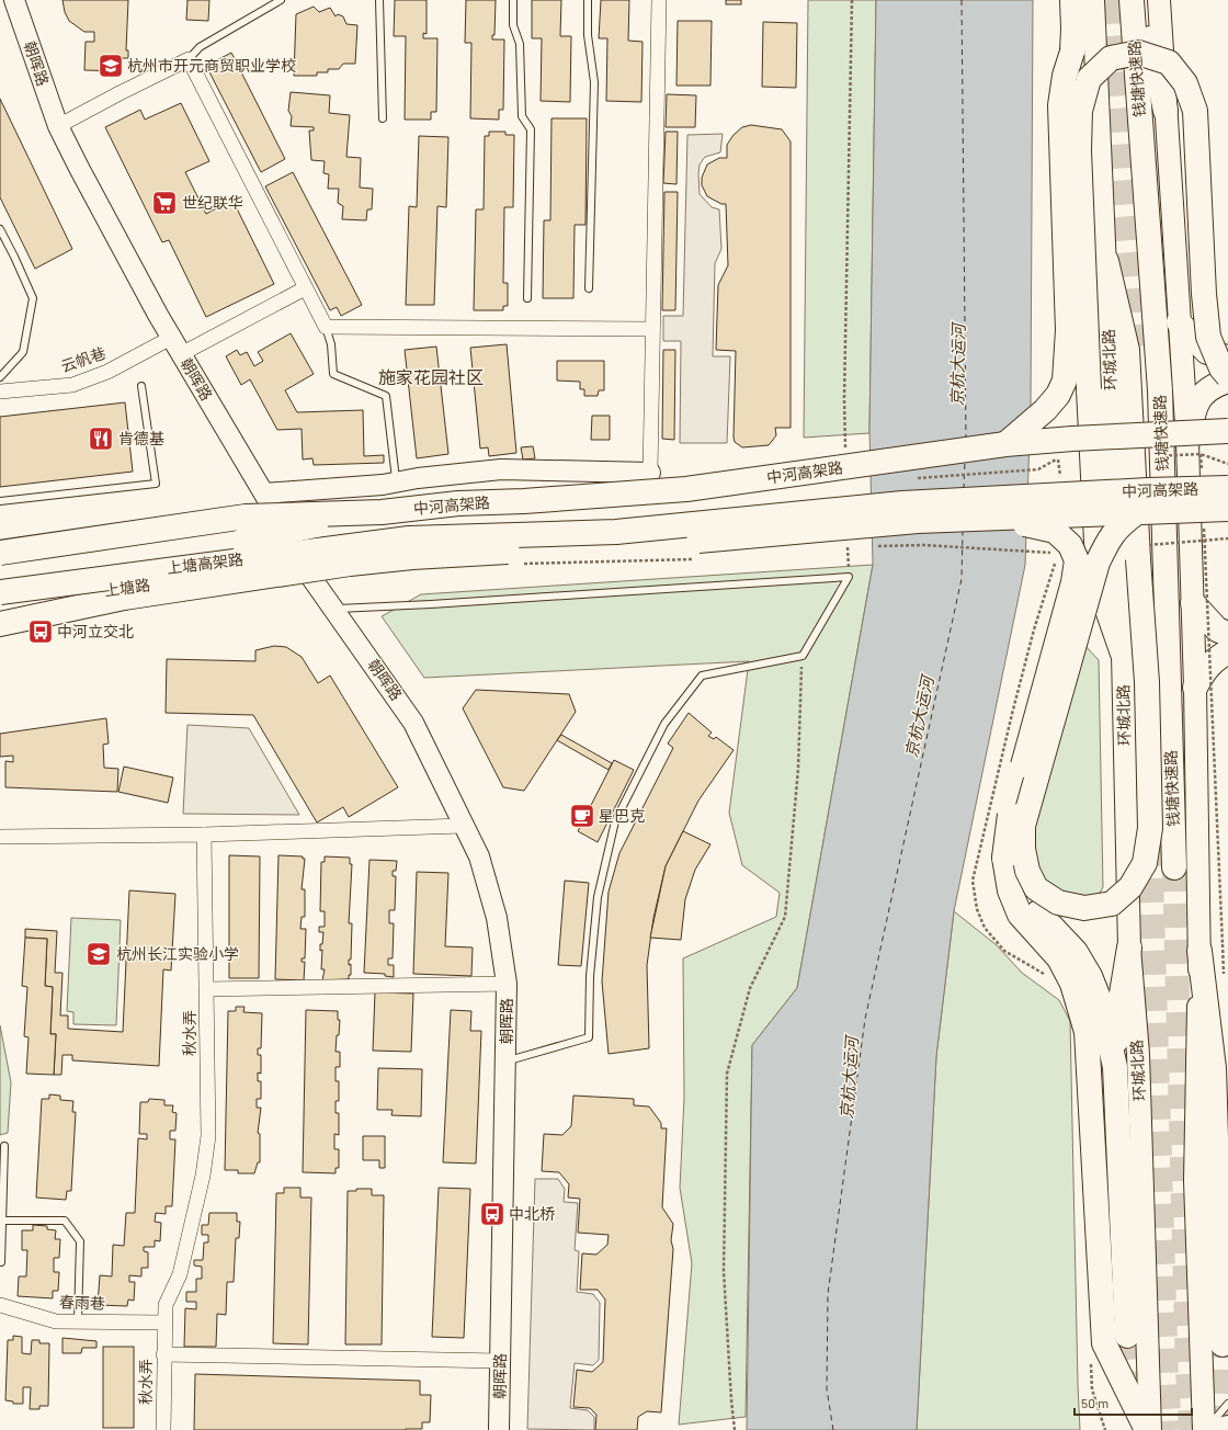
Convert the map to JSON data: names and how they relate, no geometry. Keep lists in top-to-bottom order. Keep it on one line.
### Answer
{"streets":{"highway":["钱塘快速路","中河高架路","上塘高架路"],"main road":["环城北路","上塘路"],"street":["朝晖路","云帆巷","秋水弄","春雨巷"]},"crossings":[["朝晖路","云帆巷"],["朝晖路","上塘路"],["中河高架路","上塘高架路"],["秋水弄","春雨巷"]],"districts":["施家花园社区"],"water":["京杭大运河"],"places":{"school or university":["杭州市开元商贸职业学校","杭州长江实验小学"],"supermarket":["世纪联华"],"restaurant":["肯德基"],"bus stop":["中河立交北","中北桥"],"cafe":["星巴克"]},"scale_bar":"50 m"}
